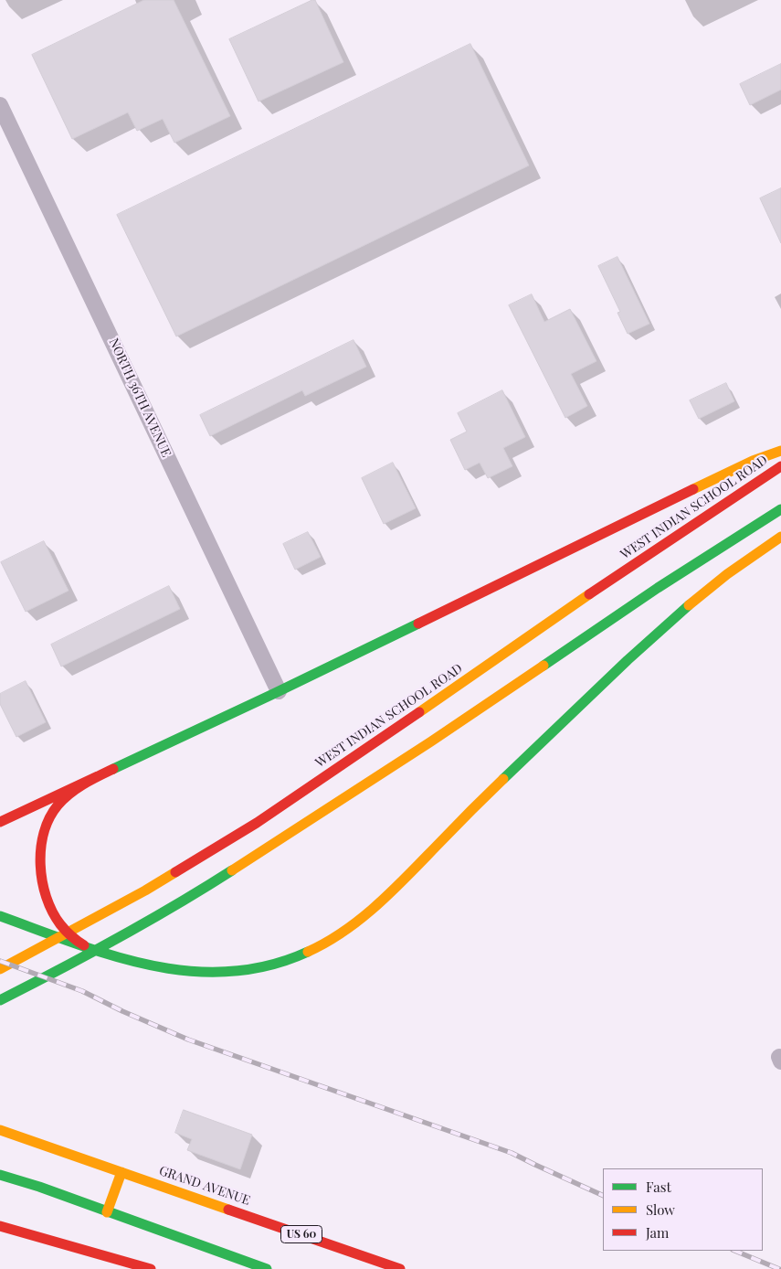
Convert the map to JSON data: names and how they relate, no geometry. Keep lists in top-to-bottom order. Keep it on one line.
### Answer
{"streets":{"main road":["WEST INDIAN SCHOOL ROAD","GRAND AVENUE","US 60"],"street":["NORTH 36TH AVENUE"]},"legend":["Fast","Slow","Jam"]}
